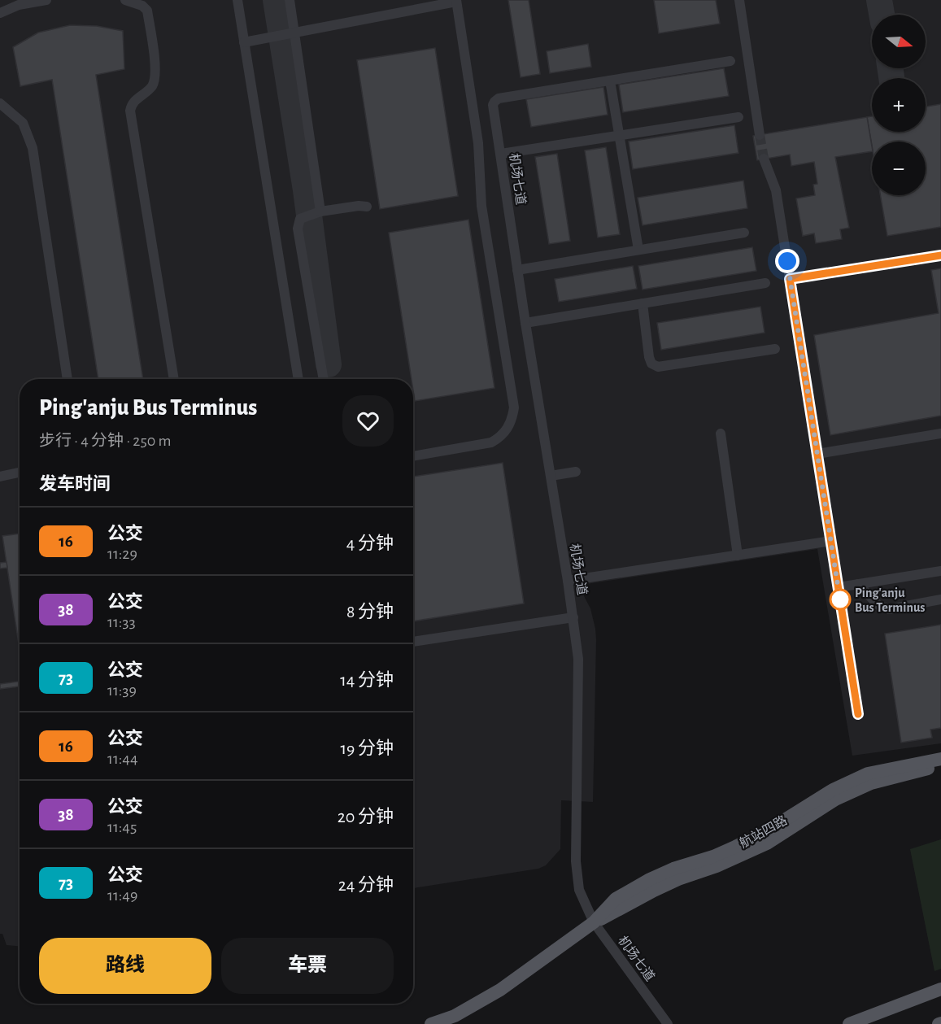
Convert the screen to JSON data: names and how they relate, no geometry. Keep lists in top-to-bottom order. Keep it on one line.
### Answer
{"streets":{"main road":["航站四路"],"street":["机场七道"]},"crossings":[["机场七道","航站四路"]],"places":["Ping'anju Bus Terminus"],"lines":["bus line 16"],"north":"right","page":{"map_buttons":["+","−"],"heading":[["Ping'anju Bus Terminus","步行 · 4 分钟 · 250 m"],"发车时间"],"list":[{"mark":"16","name":"公交","note":"11:29","value":"4 分钟"},{"mark":"38","name":"公交","note":"11:33","value":"8 分钟"},{"mark":"73","name":"公交","note":"11:39","value":"14 分钟"},{"mark":"16","name":"公交","note":"11:44","value":"19 分钟"},{"mark":"38","name":"公交","note":"11:45","value":"20 分钟"},{"mark":"73","name":"公交","note":"11:49","value":"24 分钟"}],"buttons":["路线","车票"]}}
